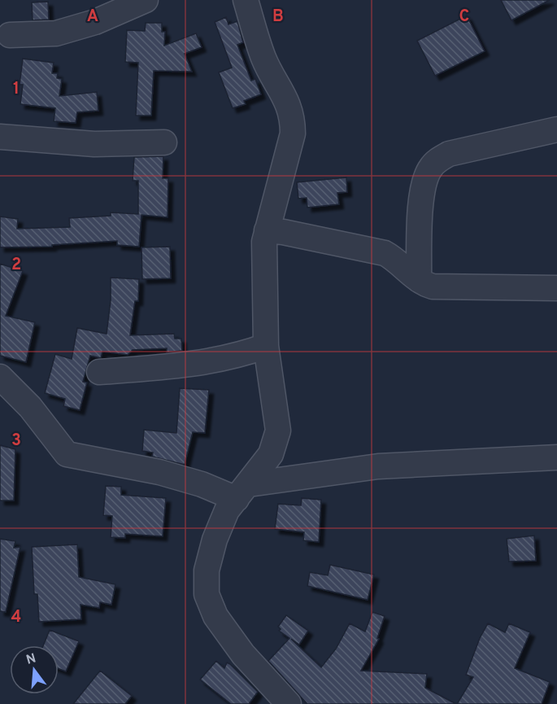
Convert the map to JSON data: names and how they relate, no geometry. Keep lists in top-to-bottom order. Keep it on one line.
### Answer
{"north":"top","grid":{"columns":["A","B","C"],"rows":["1","2","3","4"]}}
